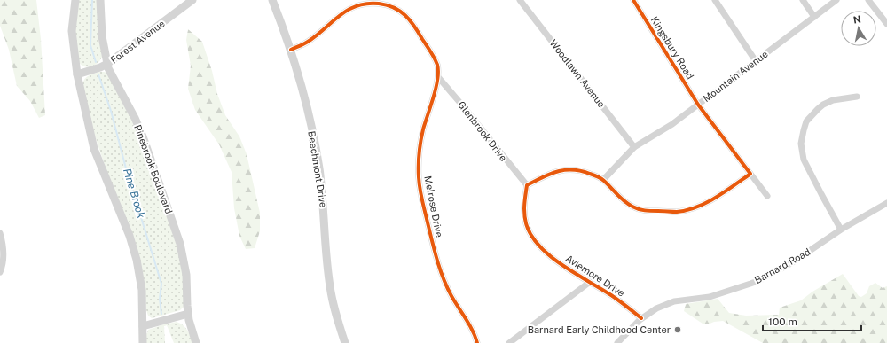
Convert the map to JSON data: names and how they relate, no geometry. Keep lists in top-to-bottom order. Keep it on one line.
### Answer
{"streets":{"street":["Forest Avenue","Kingsbury Road","Woodlawn Avenue","Mountain Avenue","Glenbrook Drive","Pinebrook Boulevard","Beechmont Drive","Melrose Drive","Barnard Road","Aviemore Drive"]},"crossings":[["Forest Avenue","Pinebrook Boulevard"],["Kingsbury Road","Mountain Avenue"],["Woodlawn Avenue","Mountain Avenue"],["Glenbrook Drive","Melrose Drive"],["Glenbrook Drive","Aviemore Drive"],["Beechmont Drive","Melrose Drive"],["Barnard Road","Aviemore Drive"]],"water":["Pine Brook"],"places":["Barnard Early Childhood Center"],"scale_bar":"100 m","north":"top"}
